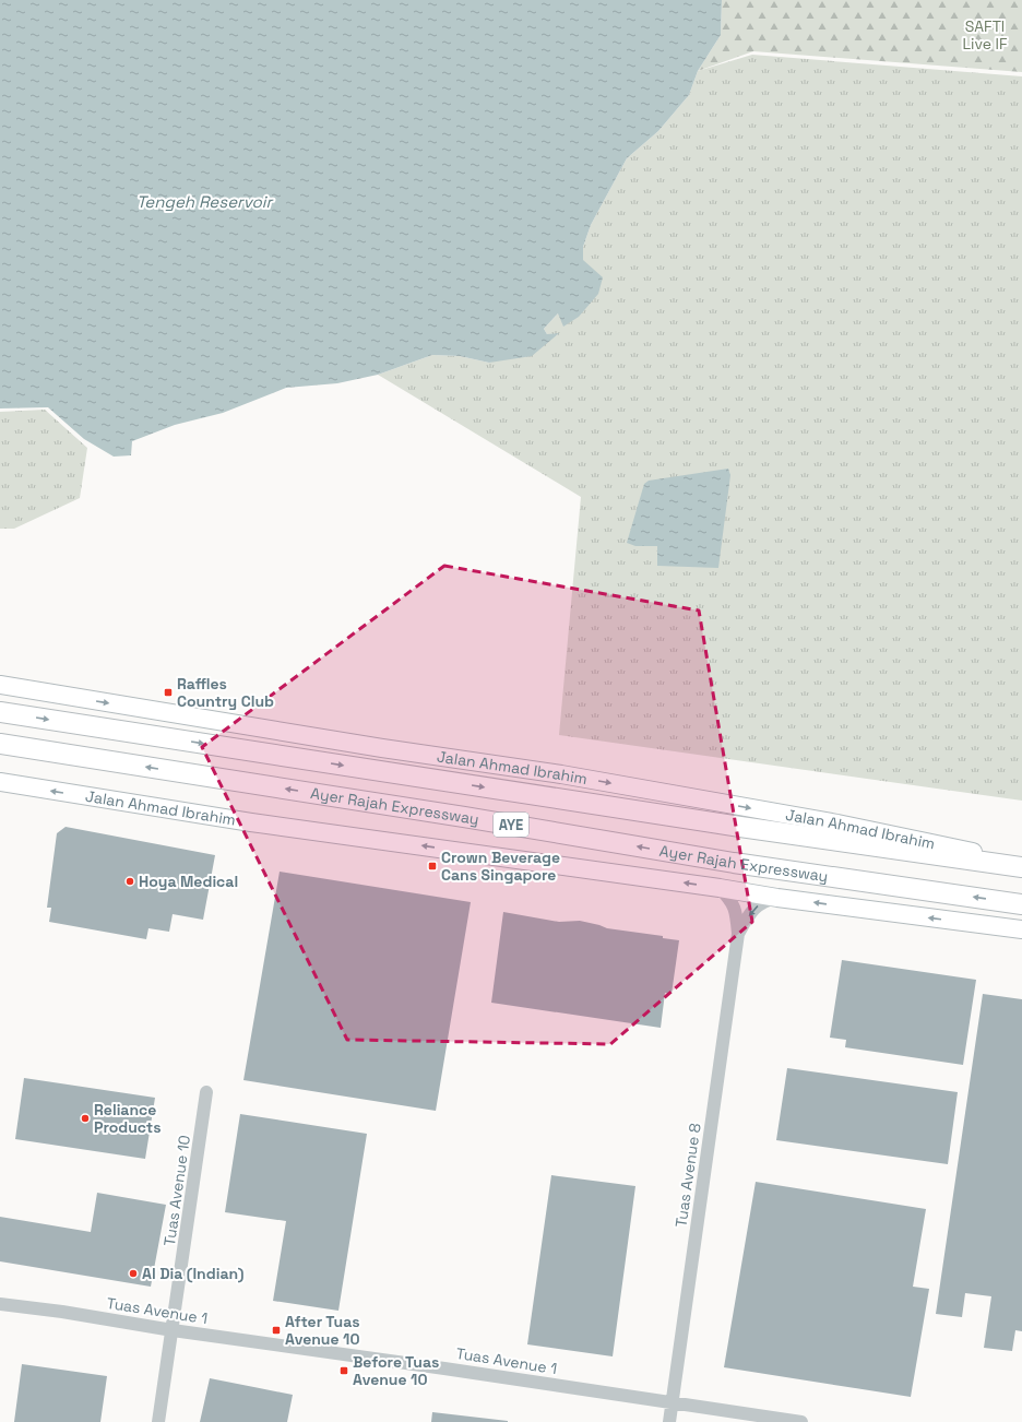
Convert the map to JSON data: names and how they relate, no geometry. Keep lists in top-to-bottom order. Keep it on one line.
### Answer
{"streets":{"highway":["Ayer Rajah Expressway","AYE"],"main road":["Jalan Ahmad Ibrahim"],"street":["Tuas Avenue 8","Tuas Avenue 10","Tuas Avenue 1"]},"crossings":[["Jalan Ahmad Ibrahim","Tuas Avenue 8"],["Tuas Avenue 8","Tuas Avenue 1"],["Tuas Avenue 10","Tuas Avenue 1"]],"water":["Tengeh Reservoir"],"parks":["SAFTI Live IF"],"places":{"transit":["Raffles Country Club","Crown Beverage Cans Singapore","After Tuas Avenue 10","Before Tuas Avenue 10"],"other":["Hoya Medical","Reliance Products","Al Dia (Indian)"]}}
